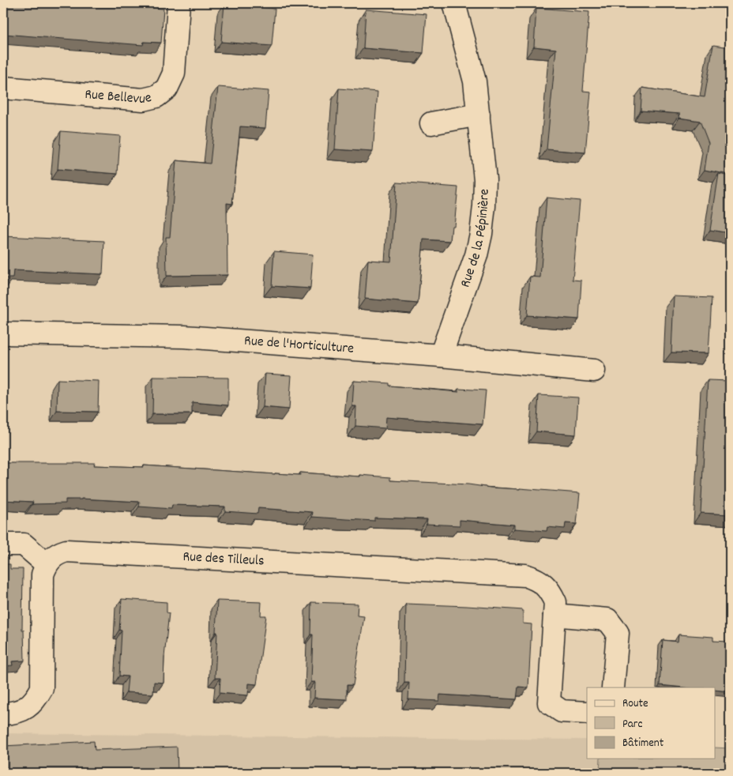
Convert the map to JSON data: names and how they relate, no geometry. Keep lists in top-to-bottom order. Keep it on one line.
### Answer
{"streets":{"street":["Rue Bellevue","Rue de la Pépinière","Rue de l'Horticulture","Rue des Tilleuls"]},"crossings":[["Rue de la Pépinière","Rue de l'Horticulture"]],"legend":["Route","Parc","Bâtiment"]}
